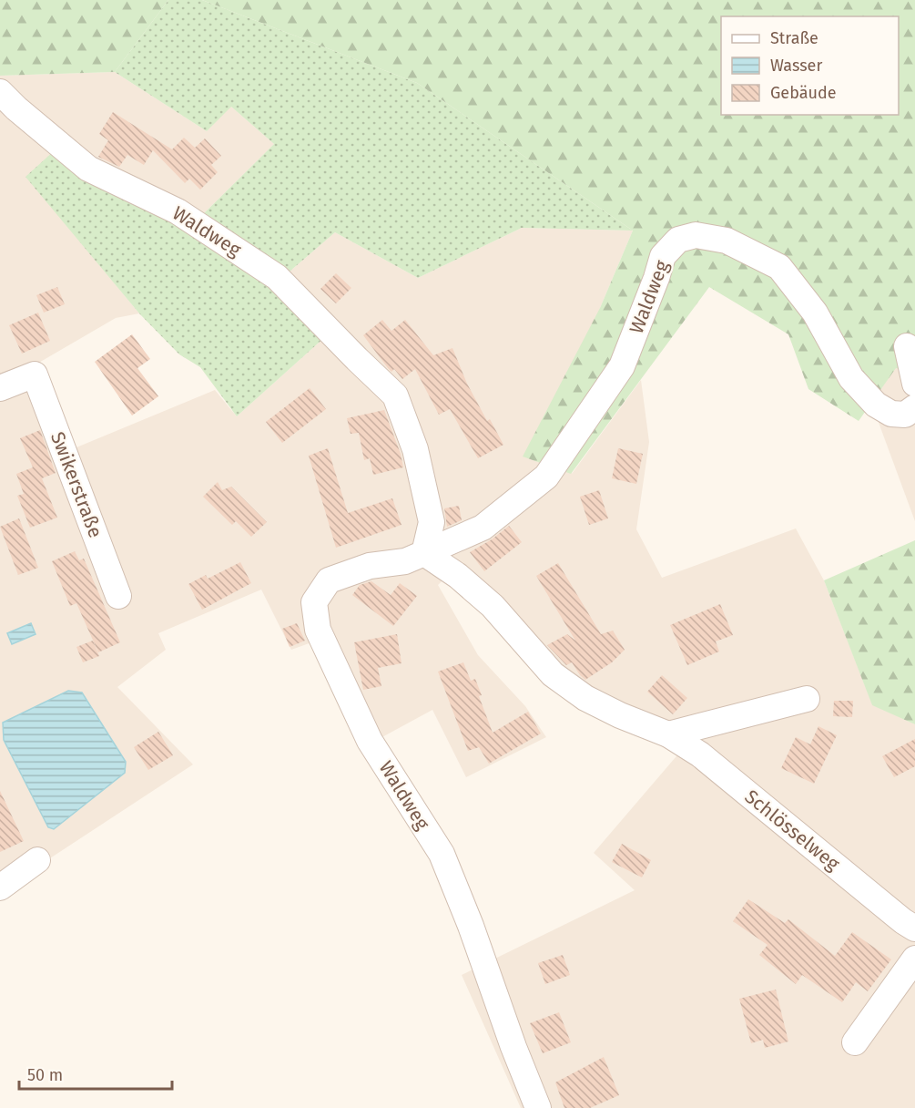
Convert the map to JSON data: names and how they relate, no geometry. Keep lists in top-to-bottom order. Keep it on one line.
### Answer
{"streets":{"street":["Waldweg","Swikerstraße","Schlösselweg"]},"crossings":[["Waldweg","Schlösselweg"]],"legend":["Straße","Wasser","Gebäude"],"scale_bar":"50 m"}
